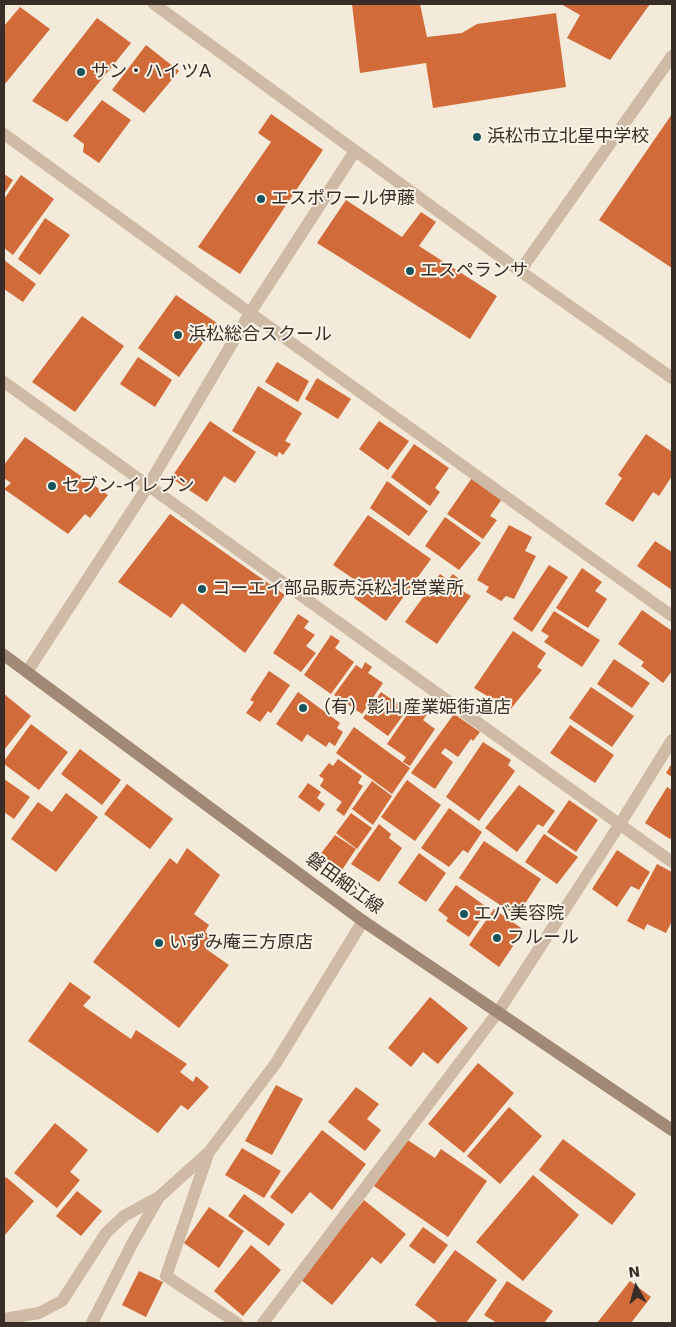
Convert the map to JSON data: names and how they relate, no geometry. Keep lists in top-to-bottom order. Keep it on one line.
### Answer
{"streets":{"main road":["磐田細江線"]},"places":["サン・ハイツA","浜松市立北星中学校","エスポワール伊藤","エスペランサ","浜松総合スクール","セブン-イレブン","コーエイ部品販売浜松北営業所","（有）影山産業姫街道店","エバ美容院","フルール","いずみ庵三方原店"],"north":"top"}
